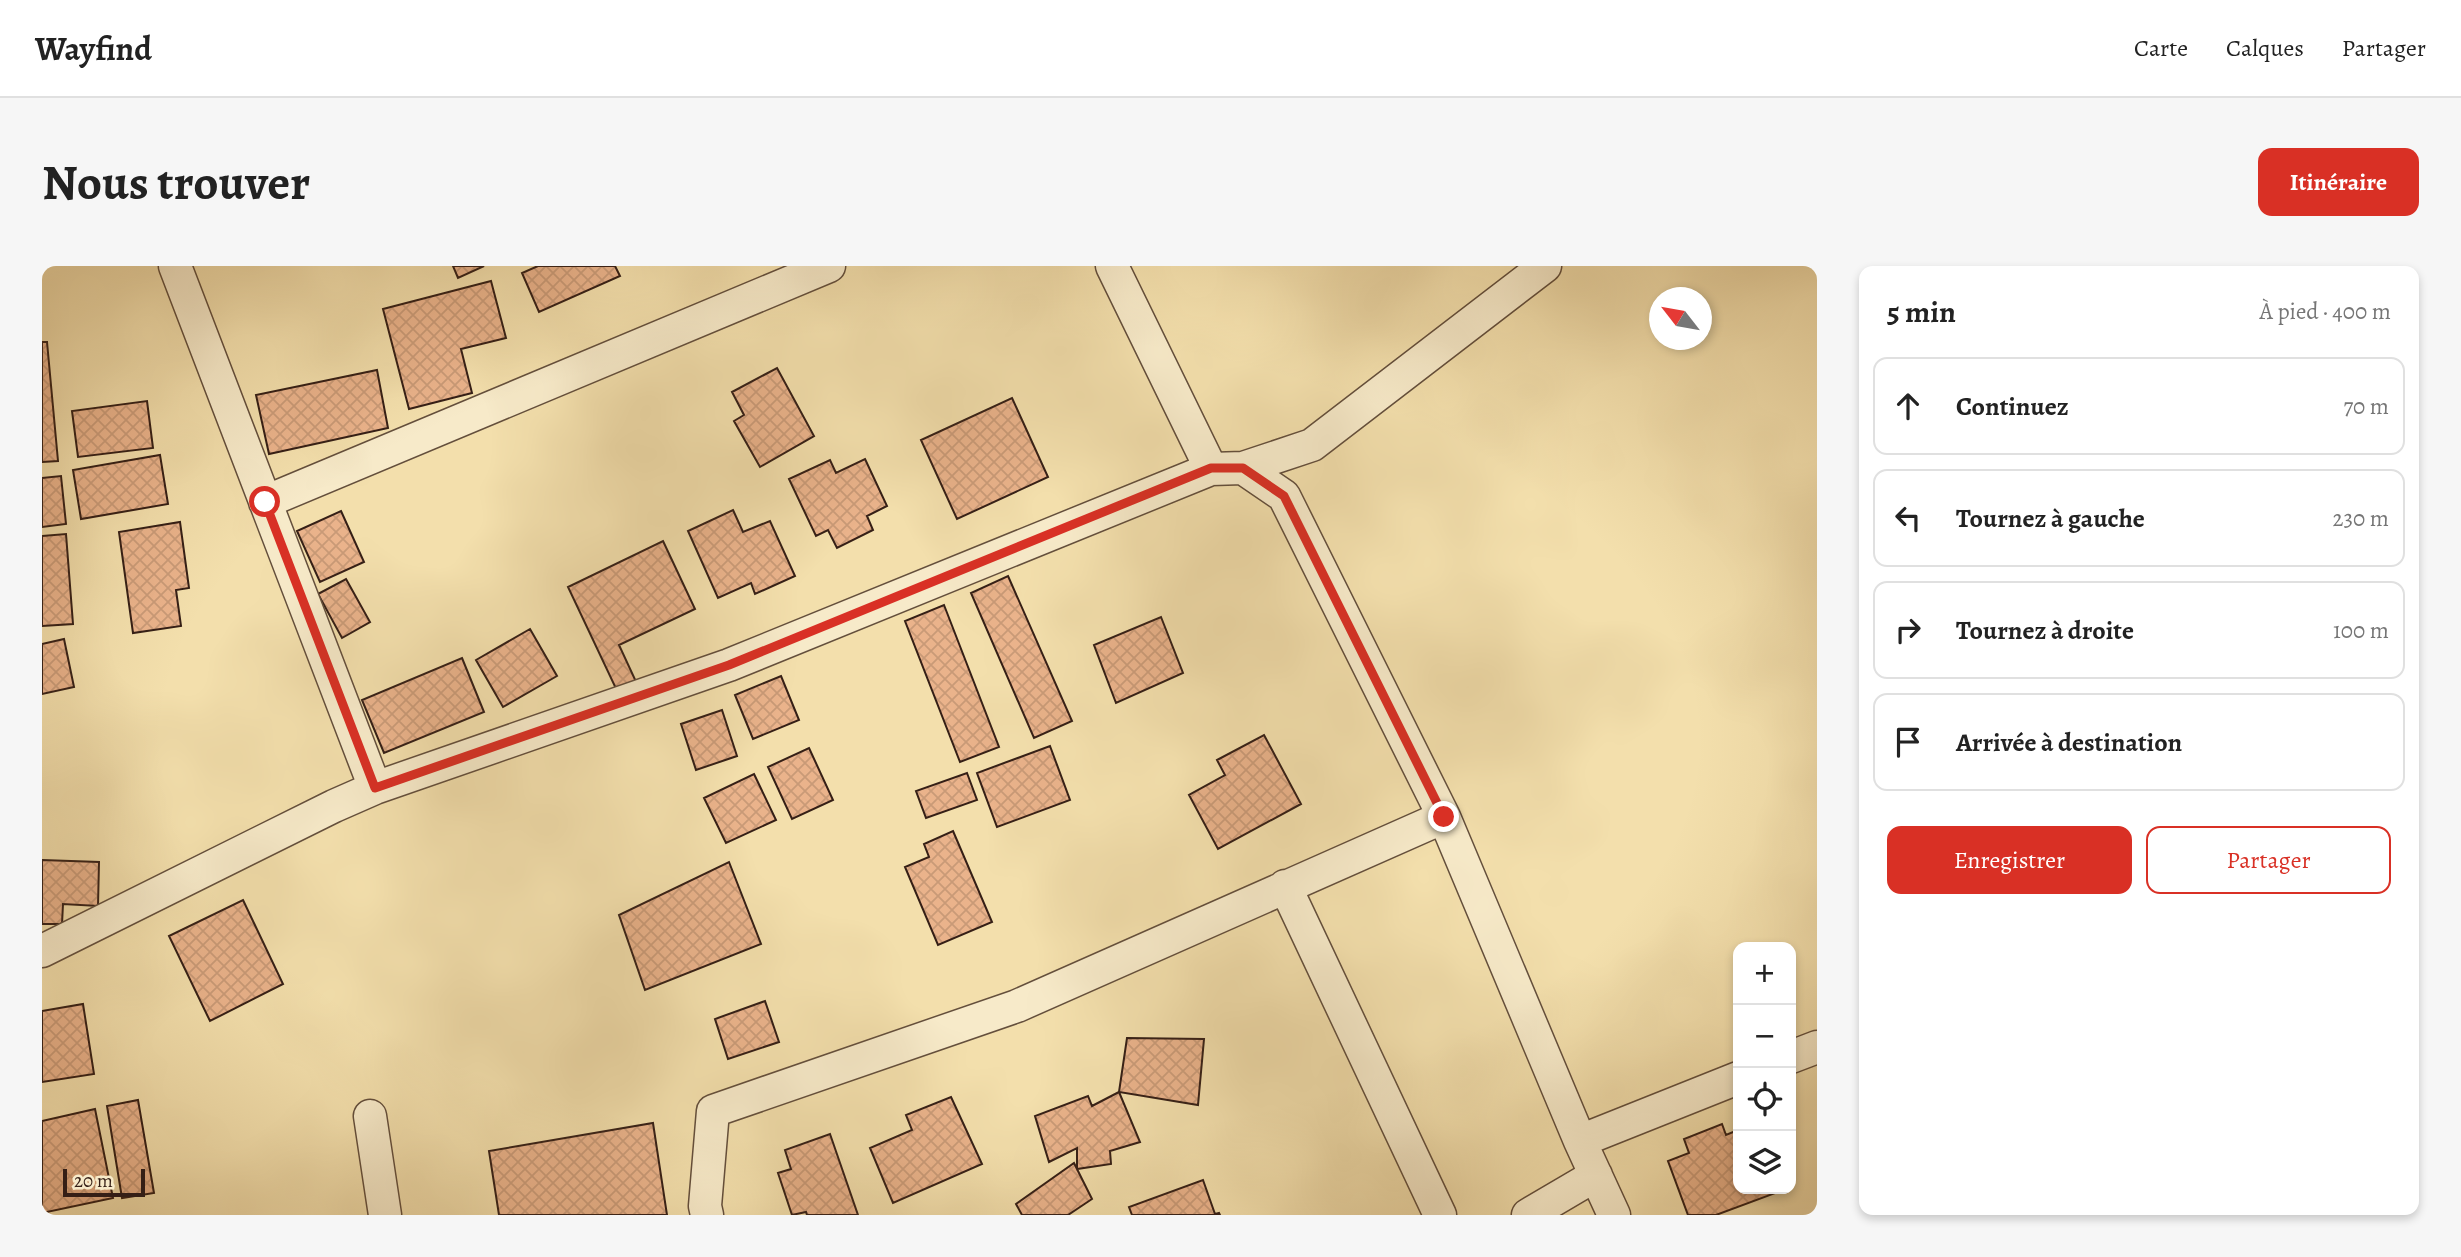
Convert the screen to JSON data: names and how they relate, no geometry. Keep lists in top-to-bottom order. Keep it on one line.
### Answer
{"scale_bar":"20 m","north":"top left","page":{"header":"Wayfind","nav":["Carte","Calques","Partager"],"buttons":["Itinéraire",["Enregistrer","Partager"]],"title":"Nous trouver","heading":["5 min","À pied · 400 m"],"list":[["Continuez","70 m"],["Tournez à gauche","230 m"],["Tournez à droite","100 m"],"Arrivée à destination"],"map_buttons":["+","−"],"scale":"20 m"}}
